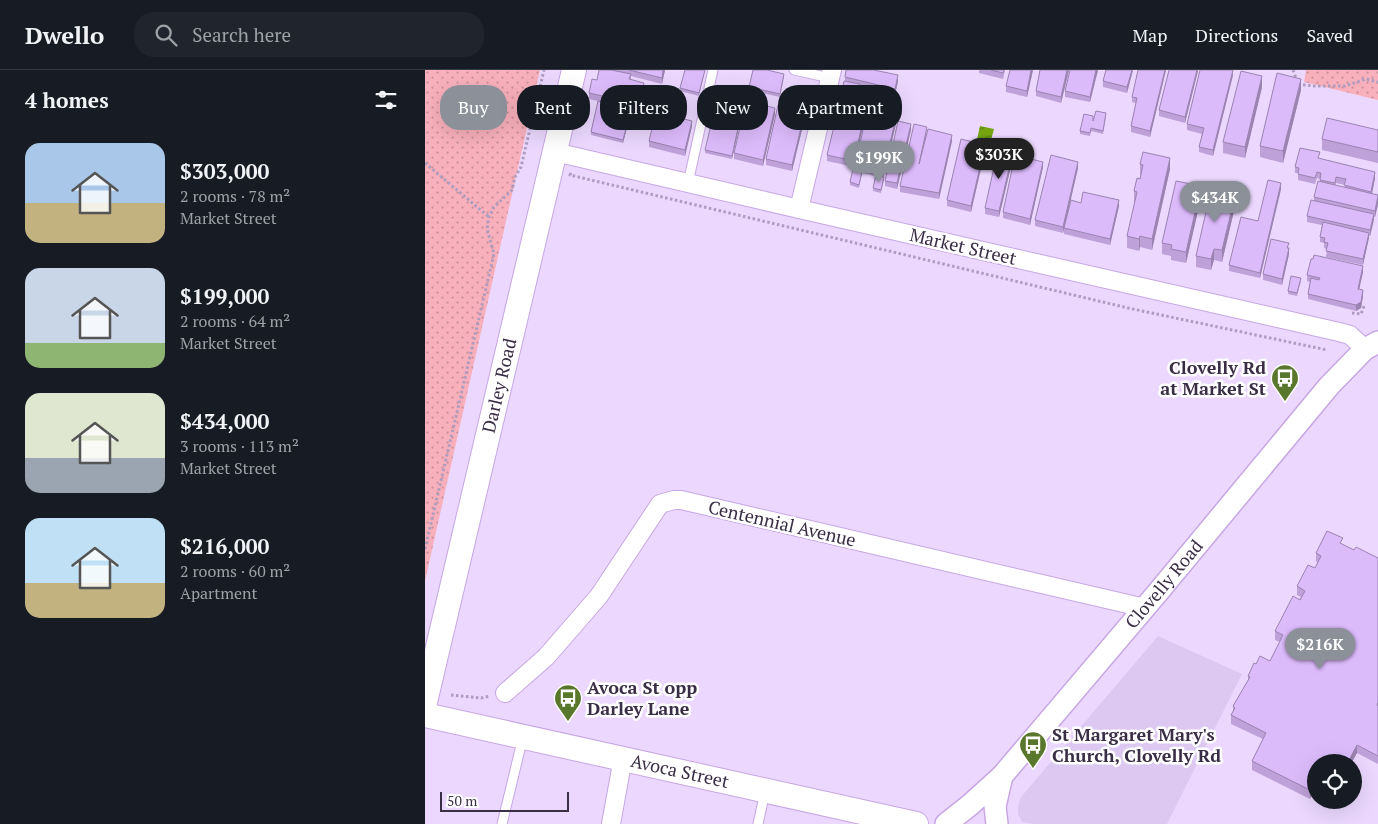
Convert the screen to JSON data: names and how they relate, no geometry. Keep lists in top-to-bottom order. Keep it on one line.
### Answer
{"streets":{"main road":["Darley Road","Avoca Street"],"street":["Market Street","Centennial Avenue","Clovelly Road"]},"crossings":[["Market Street","Darley Road"],["Market Street","Clovelly Road"],["Centennial Avenue","Clovelly Road"]],"places":{"bus stop":["Clovelly Rd at Market St","Avoca St opp Darley Lane","St Margaret Mary's Church, Clovelly Rd"]},"scale_bar":"50 m","page":{"header":"Dwello","search":"Search here","nav":["Map","Directions","Saved"],"heading":"4 homes","chip":["Buy","Rent","Filters","New","Apartment"],"list":[{"name":"$303,000","note":"2 rooms · 78 m² · Market Street"},{"name":"$199,000","note":"2 rooms · 64 m² · Market Street"},{"name":"$434,000","note":"3 rooms · 113 m² · Market Street"},{"name":"$216,000","note":"2 rooms · 60 m² · Apartment"}],"price":["$303K","$199K","$434K","$216K"],"scale":"50 m"}}
